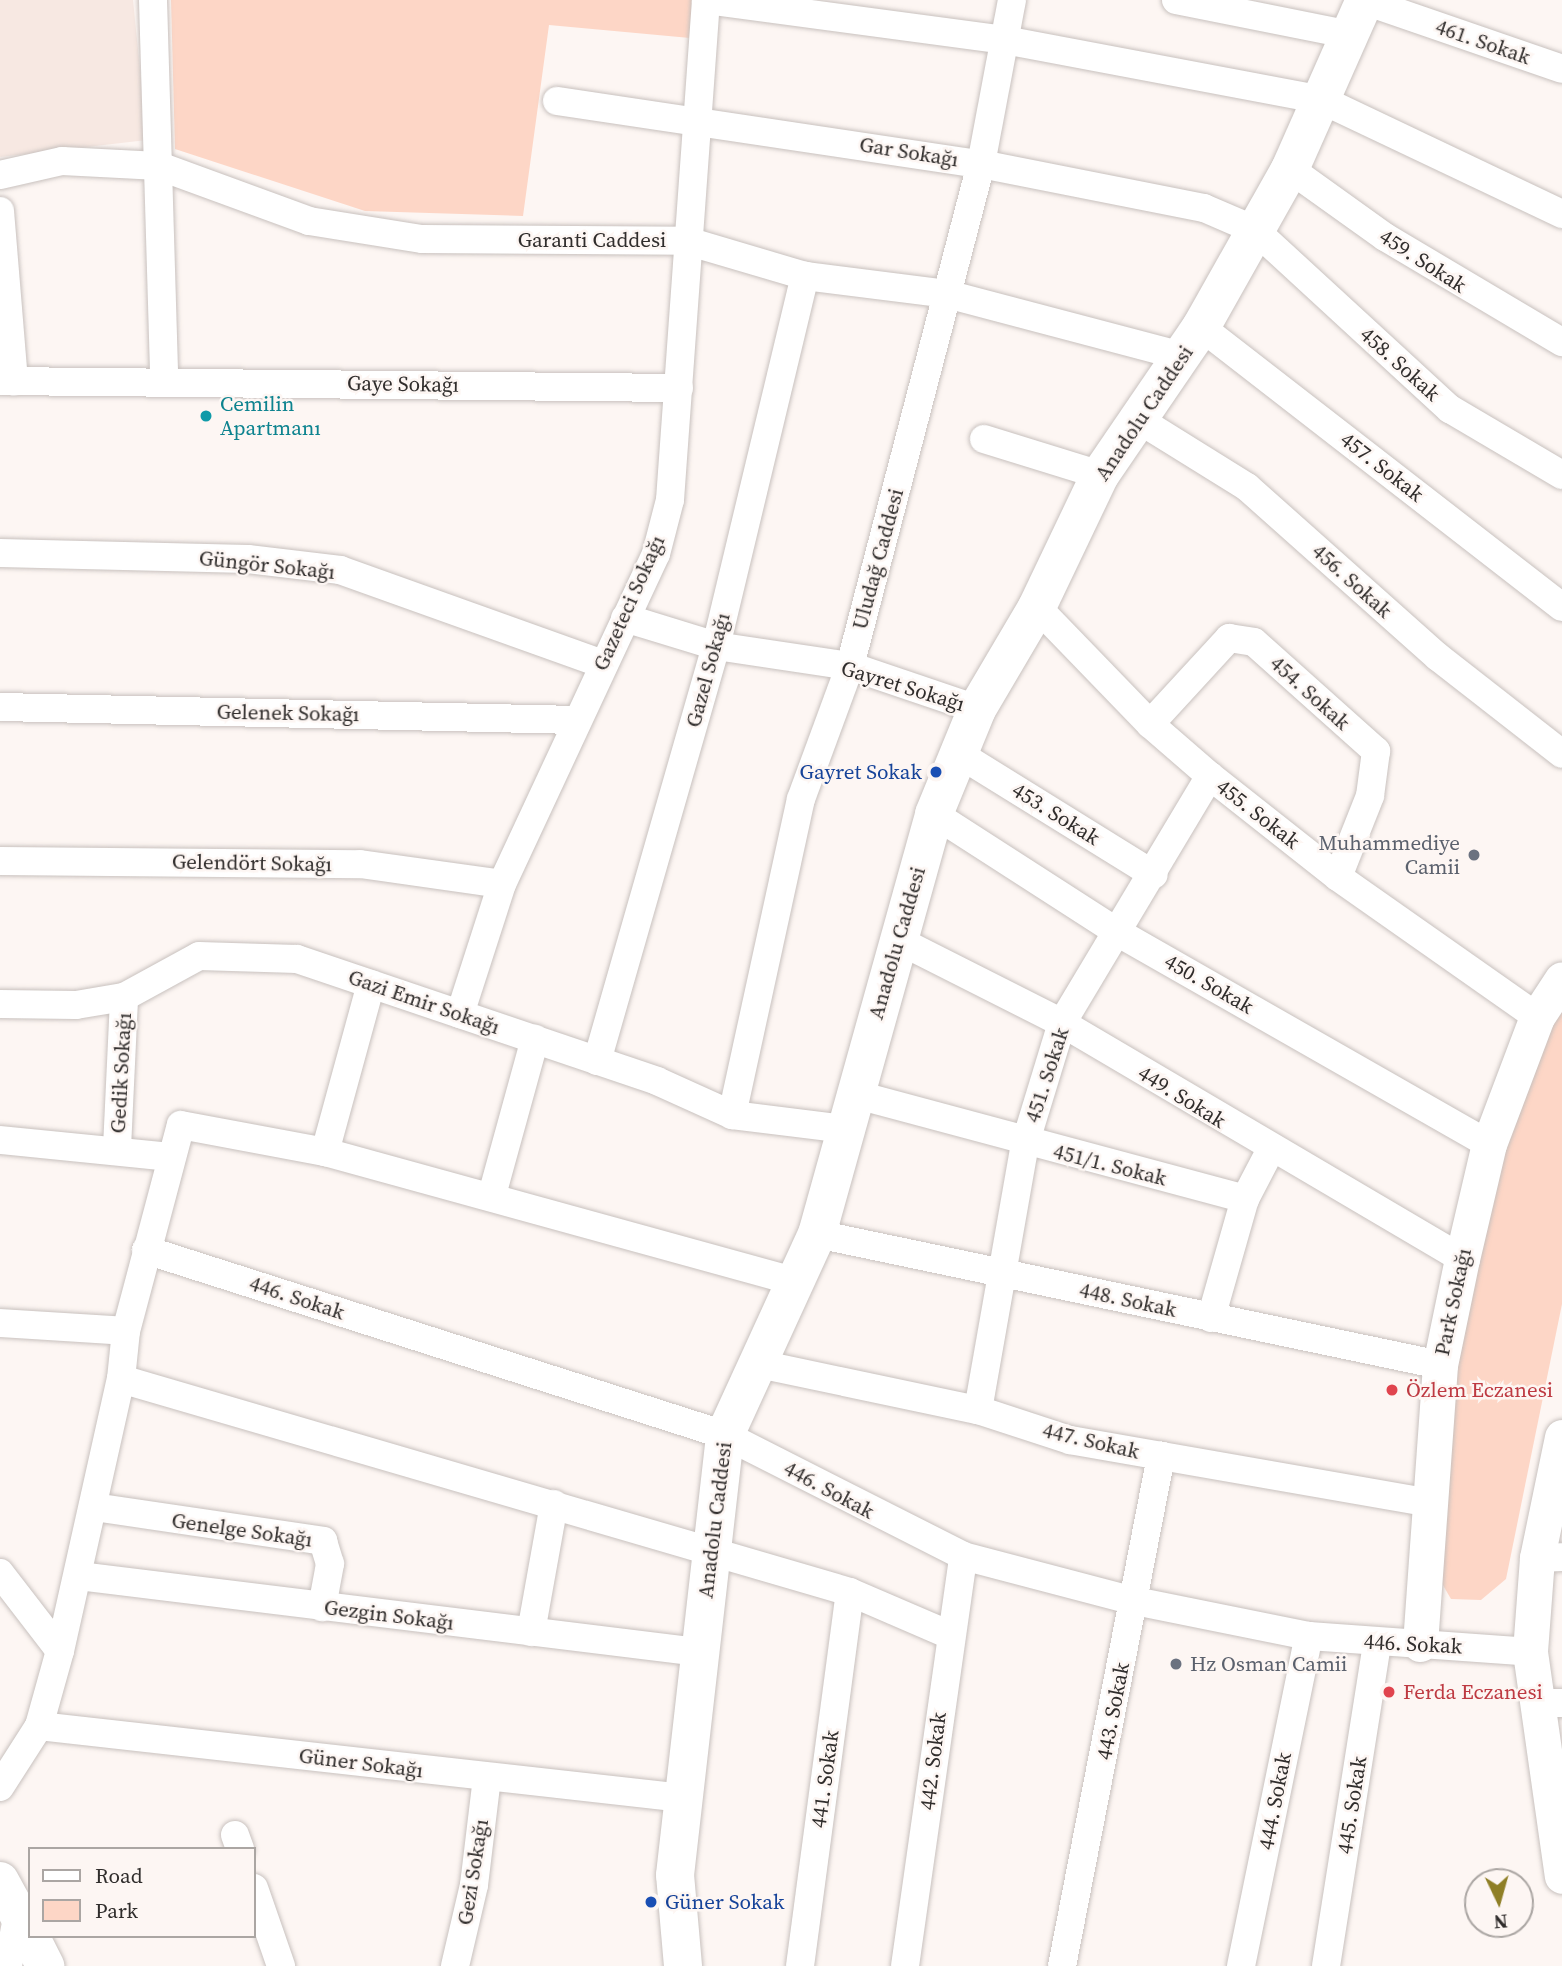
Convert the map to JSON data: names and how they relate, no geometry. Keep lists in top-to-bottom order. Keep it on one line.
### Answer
{"streets":{"main road":["Anadolu Caddesi"],"street":["461. Sokak","Gar Sokağı","Garanti Caddesi","459. Sokak","458. Sokak","Gaye Sokağı","457. Sokak","Uludağ Caddesi","Güngör Sokağı","456. Sokak","Gazeteci Sokağı","Gazel Sokağı","Gayret Sokağı","454. Sokak","Gelenek Sokağı","453. Sokak","455. Sokak","Gelendört Sokağı","450. Sokak","Gazi Emir Sokağı","Gedik Sokağı","451. Sokak","449. Sokak","451/1. Sokak","446. Sokak","448. Sokak","Park Sokağı","447. Sokak","Genelge Sokağı","Gezgin Sokağı","443. Sokak","442. Sokak","Güner Sokağı","441. Sokak","444. Sokak","445. Sokak","Gezi Sokağı"]},"crossings":[["461. Sokak","Anadolu Caddesi"],["Gar Sokağı","458. Sokak"],["Gar Sokağı","Anadolu Caddesi"],["Gar Sokağı","Uludağ Caddesi"],["Gar Sokağı","Gazeteci Sokağı"],["Garanti Caddesi","Anadolu Caddesi"],["Garanti Caddesi","457. Sokak"],["Garanti Caddesi","Uludağ Caddesi"],["Garanti Caddesi","Gazeteci Sokağı"],["Garanti Caddesi","Gazel Sokağı"],["459. Sokak","Anadolu Caddesi"],["458. Sokak","Anadolu Caddesi"],["Gaye Sokağı","Gazeteci Sokağı"],["Anadolu Caddesi","457. Sokak"],["Anadolu Caddesi","456. Sokak"],["Anadolu Caddesi","Gayret Sokağı"],["Anadolu Caddesi","453. Sokak"],["Anadolu Caddesi","455. Sokak"],["Anadolu Caddesi","450. Sokak"],["Anadolu Caddesi","Gazi Emir Sokağı"],["Anadolu Caddesi","449. Sokak"],["Anadolu Caddesi","451/1. Sokak"],["Anadolu Caddesi","446. Sokak"],["Anadolu Caddesi","448. Sokak"],["Anadolu Caddesi","447. Sokak"],["Anadolu Caddesi","Gezgin Sokağı"],["Anadolu Caddesi","Güner Sokağı"],["Uludağ Caddesi","Gayret Sokağı"],["Uludağ Caddesi","Gazi Emir Sokağı"],["Güngör Sokağı","Gazeteci Sokağı"],["Gazeteci Sokağı","Gayret Sokağı"],["Gazeteci Sokağı","Gelenek Sokağı"],["Gazeteci Sokağı","Gelendört Sokağı"],["Gazeteci Sokağı","Gazi Emir Sokağı"],["Gazel Sokağı","Gayret Sokağı"],["Gazel Sokağı","Gazi Emir Sokağı"],["454. Sokak","455. Sokak"],["453. Sokak","451. Sokak"],["455. Sokak","451. Sokak"],["455. Sokak","Park Sokağı"],["450. Sokak","451. Sokak"],["450. Sokak","Park Sokağı"],["Gazi Emir Sokağı","Gedik Sokağı"],["Gazi Emir Sokağı","451/1. Sokak"],["451. Sokak","449. Sokak"],["451. Sokak","451/1. Sokak"],["451. Sokak","448. Sokak"],["451. Sokak","447. Sokak"],["449. Sokak","Park Sokağı"],["446. Sokak","Park Sokağı"],["446. Sokak","443. Sokak"],["446. Sokak","442. Sokak"],["446. Sokak","444. Sokak"],["446. Sokak","445. Sokak"],["448. Sokak","Park Sokağı"],["Park Sokağı","447. Sokak"],["447. Sokak","443. Sokak"],["Genelge Sokağı","Gezgin Sokağı"],["Güner Sokağı","Gezi Sokağı"]],"places":["Cemilin Apartmanı","Gayret Sokak","Muhammediye Camii","Özlem Eczanesi","Hz Osman Camii","Ferda Eczanesi","Güner Sokak"],"legend":["Road","Park"],"north":"bottom"}
